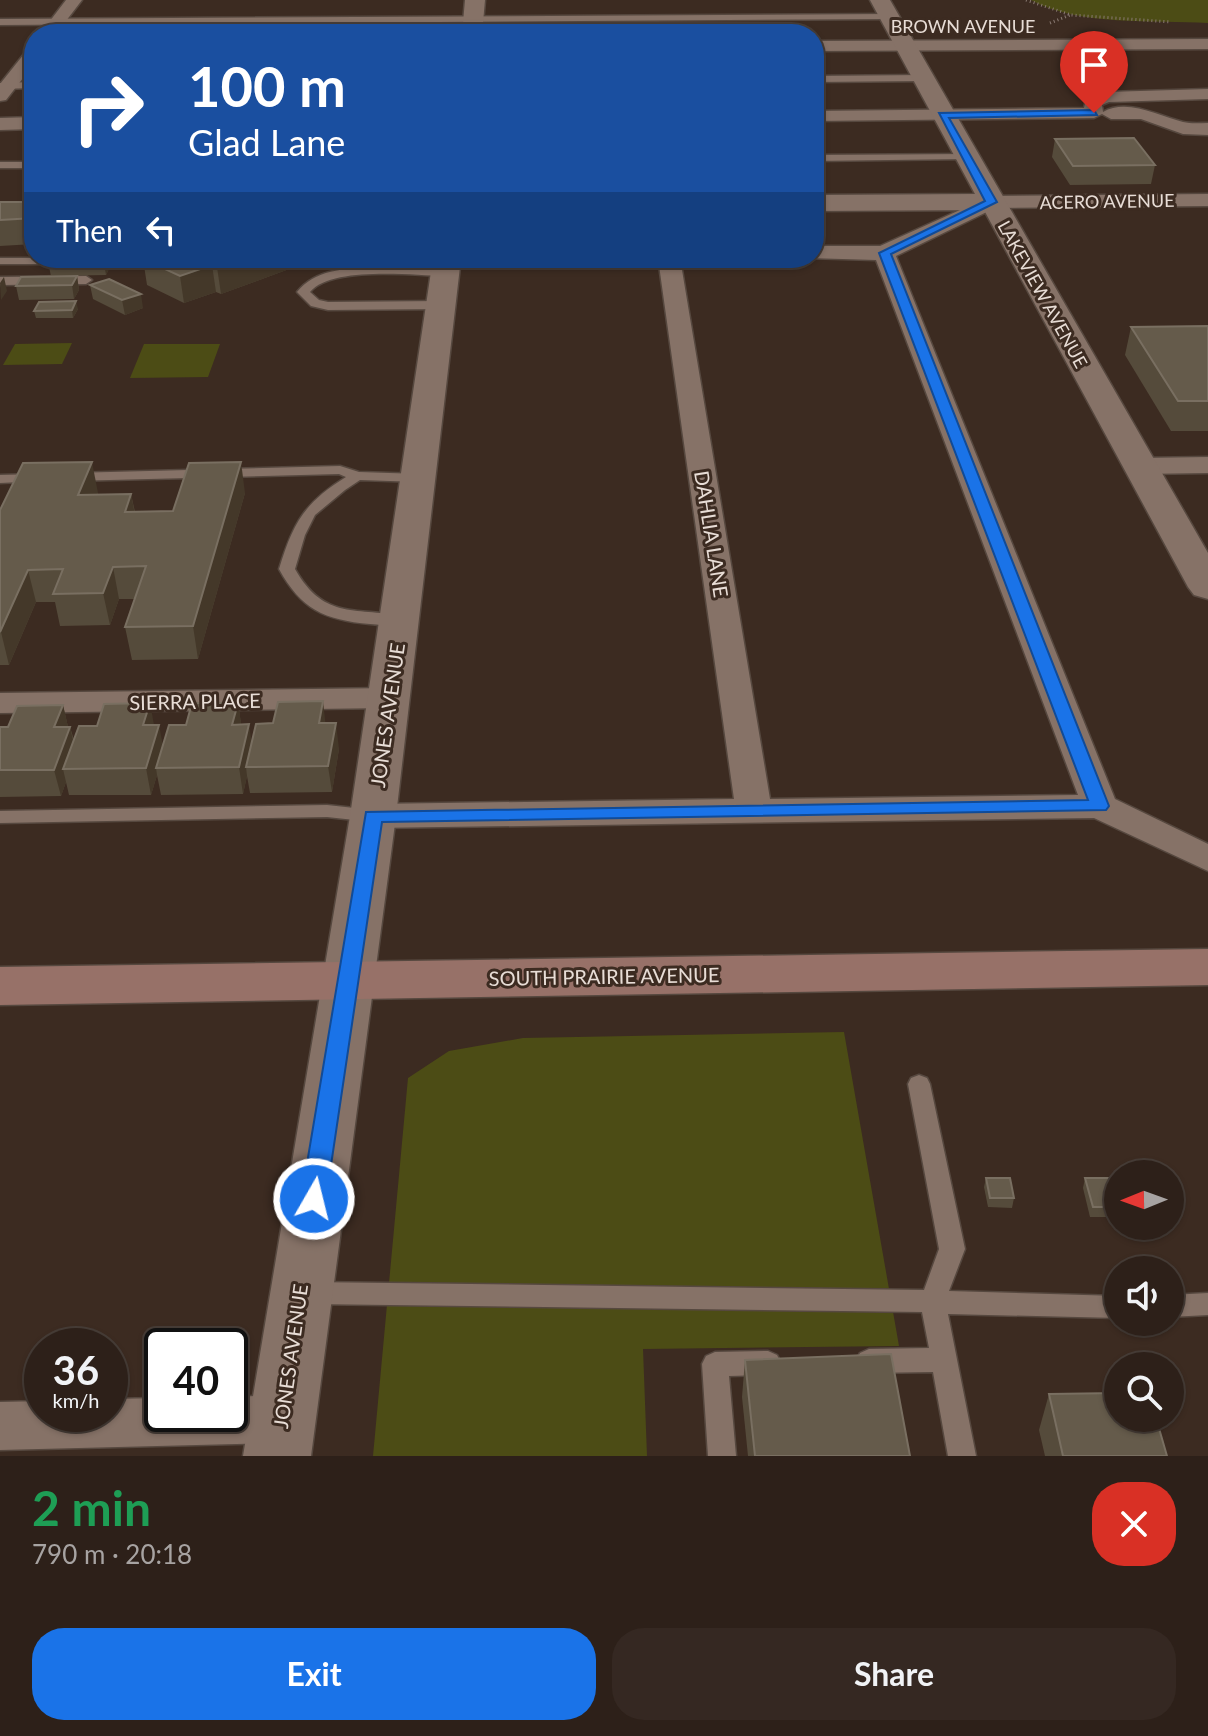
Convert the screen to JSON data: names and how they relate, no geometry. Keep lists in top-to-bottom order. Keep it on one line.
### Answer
{"streets":{"main road":["SOUTH PRAIRIE AVENUE"],"street":["BROWN AVENUE","ACERO AVENUE","LAKEVIEW AVENUE","DAHLIA LANE","SIERRA PLACE","JONES AVENUE"]},"crossings":[["BROWN AVENUE","LAKEVIEW AVENUE"],["ACERO AVENUE","LAKEVIEW AVENUE"],["SIERRA PLACE","JONES AVENUE"],["JONES AVENUE","SOUTH PRAIRIE AVENUE"]],"north":"left","page":{"turn":["100 m","Glad Lane"],"then":"Then","speed":"36 km/h","limit":"40","heading":["2 min","790 m · 20:18"],"buttons":["Exit","Share"]}}
